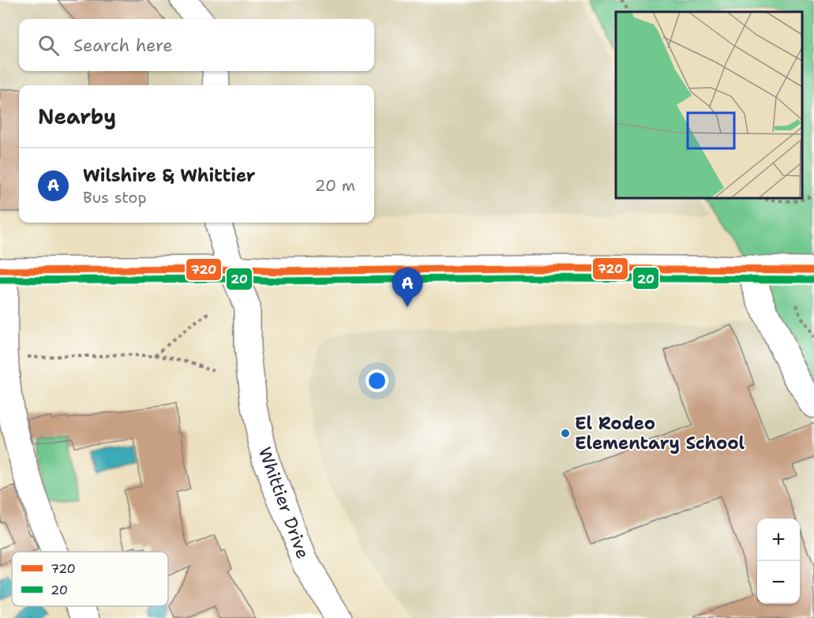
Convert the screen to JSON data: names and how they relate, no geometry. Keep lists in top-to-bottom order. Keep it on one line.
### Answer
{"streets":{"main road":["Whittier Drive"]},"places":["El Rodeo Elementary School"],"lines":["transit line 720","transit line 20"],"legend":["720","20"],"page":{"search":"Search here","heading":"Nearby","list":[{"mark":"A","name":"Wilshire & Whittier","note":"Bus stop","value":"20 m"}],"pins":"A","map_buttons":["+","−"]}}
